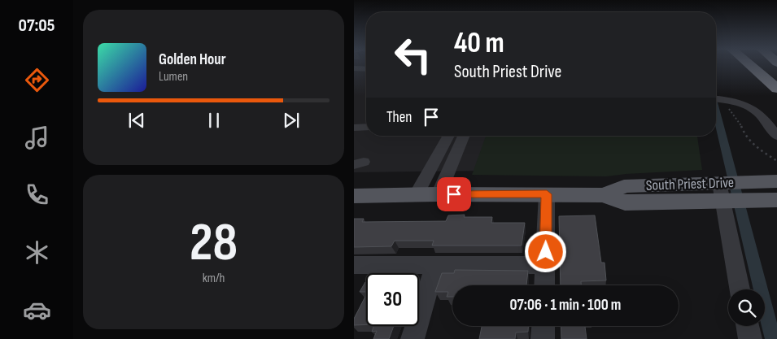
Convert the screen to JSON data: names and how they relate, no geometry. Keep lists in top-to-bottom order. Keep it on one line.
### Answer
{"streets":{"main road":["South Priest Drive"]},"page":{"tabs":"07:05","turn":["40 m","South Priest Drive"],"song":["Golden Hour","Lumen"],"then":"Then","tile":["28","km/h"],"limit":"30","trip":"07:06 · 1 min · 100 m"}}
